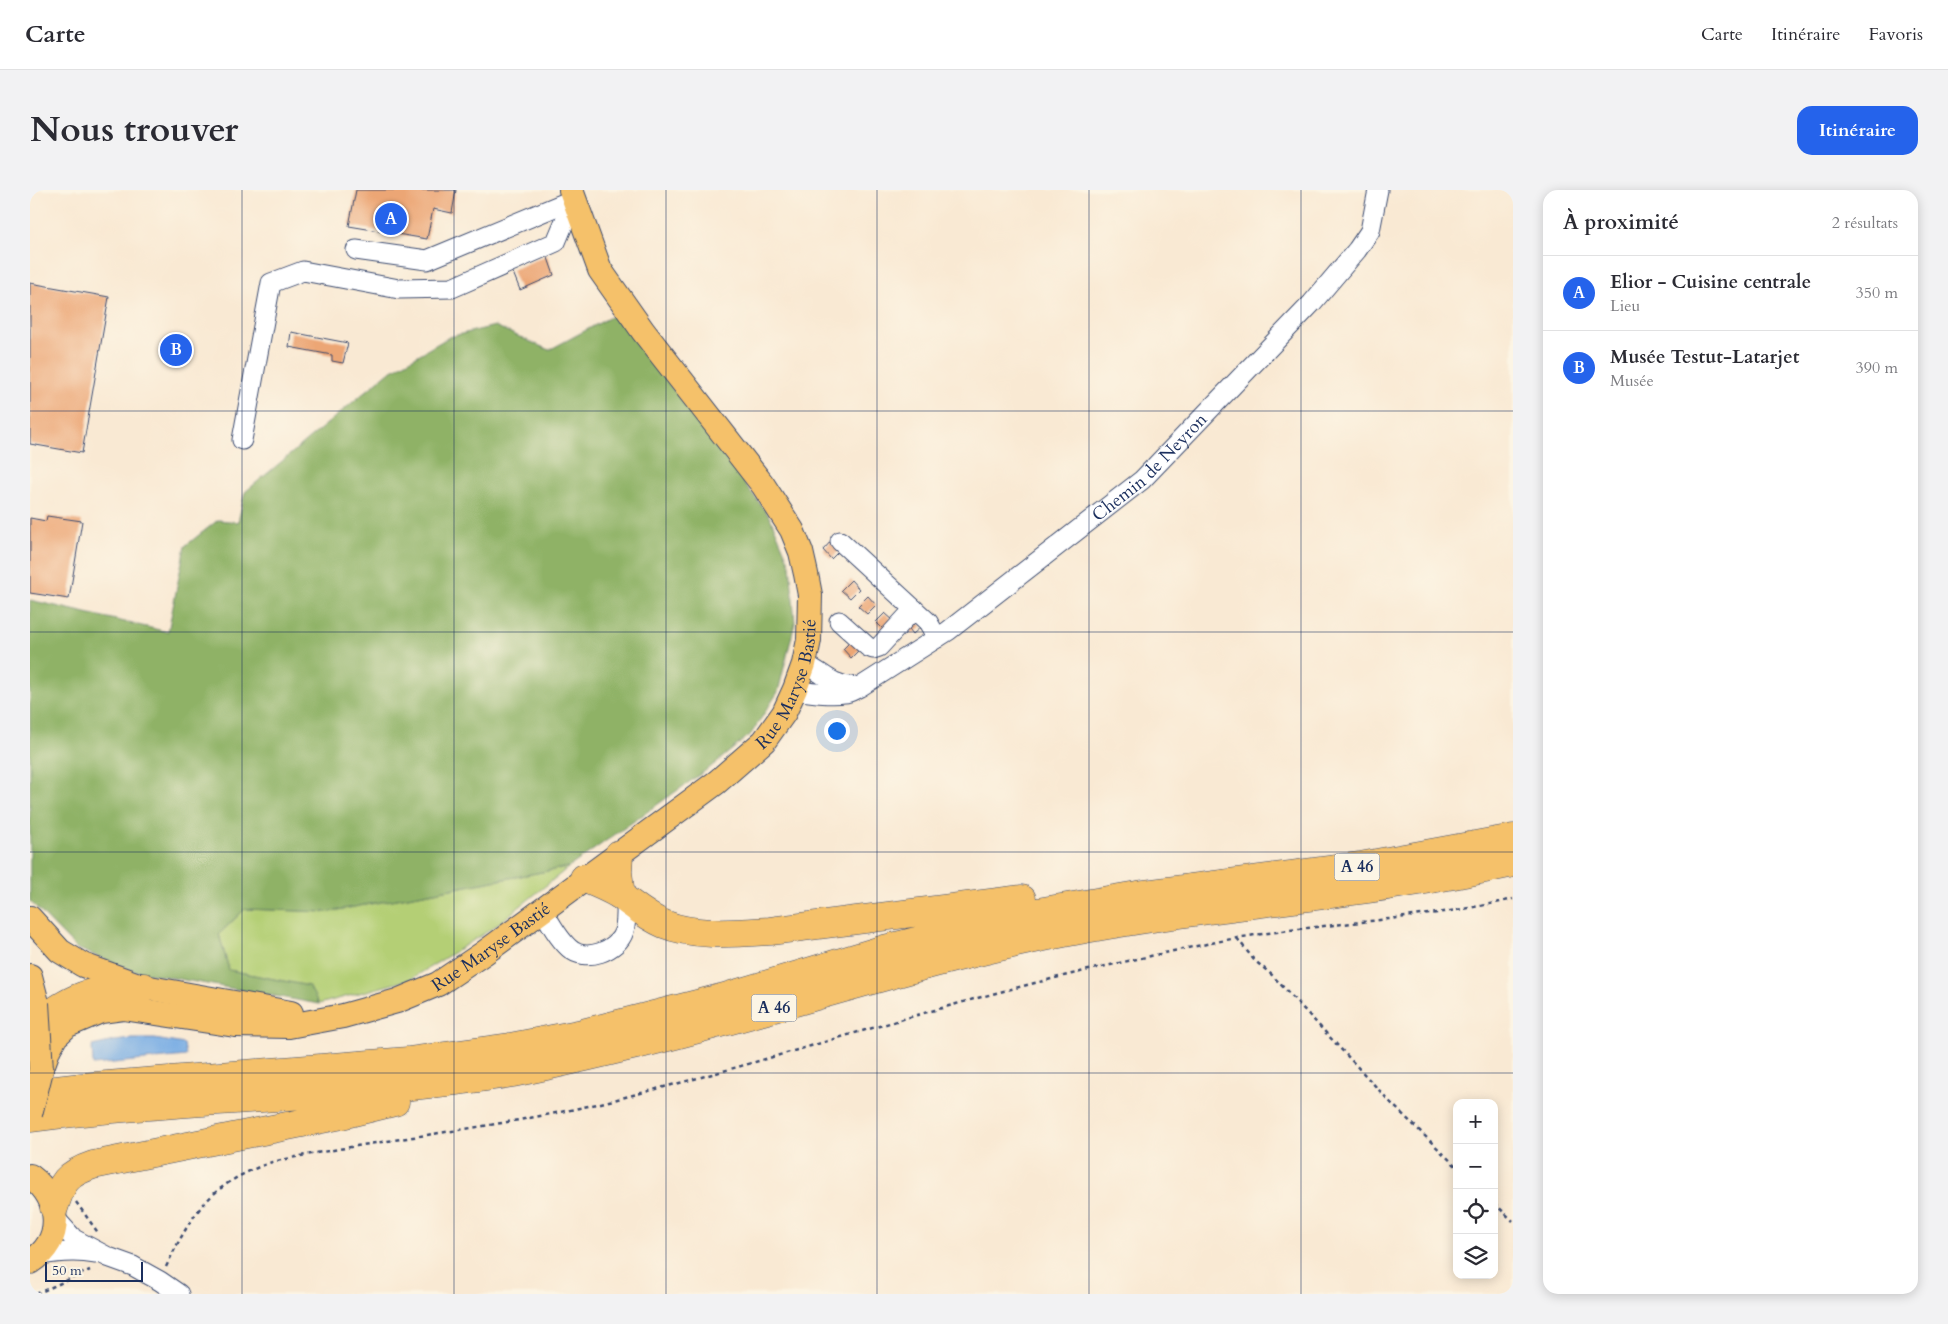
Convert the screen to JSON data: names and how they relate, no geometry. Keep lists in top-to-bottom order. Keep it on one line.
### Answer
{"streets":{"highway":["A 46"],"main road":["Rue Maryse Bastié"],"street":["Chemin de Neyron"]},"crossings":[["Chemin de Neyron","Rue Maryse Bastié"],["Rue Maryse Bastié","A 46"]],"scale_bar":"50 m","page":{"header":"Carte","nav":["Carte","Itinéraire","Favoris"],"title":"Nous trouver","buttons":"Itinéraire","heading":["À proximité","2 résultats"],"pins":["A","B"],"list":[{"mark":"A","name":"Elior - Cuisine centrale","note":"Lieu","value":"350 m"},{"mark":"B","name":"Musée Testut-Latarjet","note":"Musée","value":"390 m"}],"map_buttons":["+","−"],"scale":"50 m"}}
